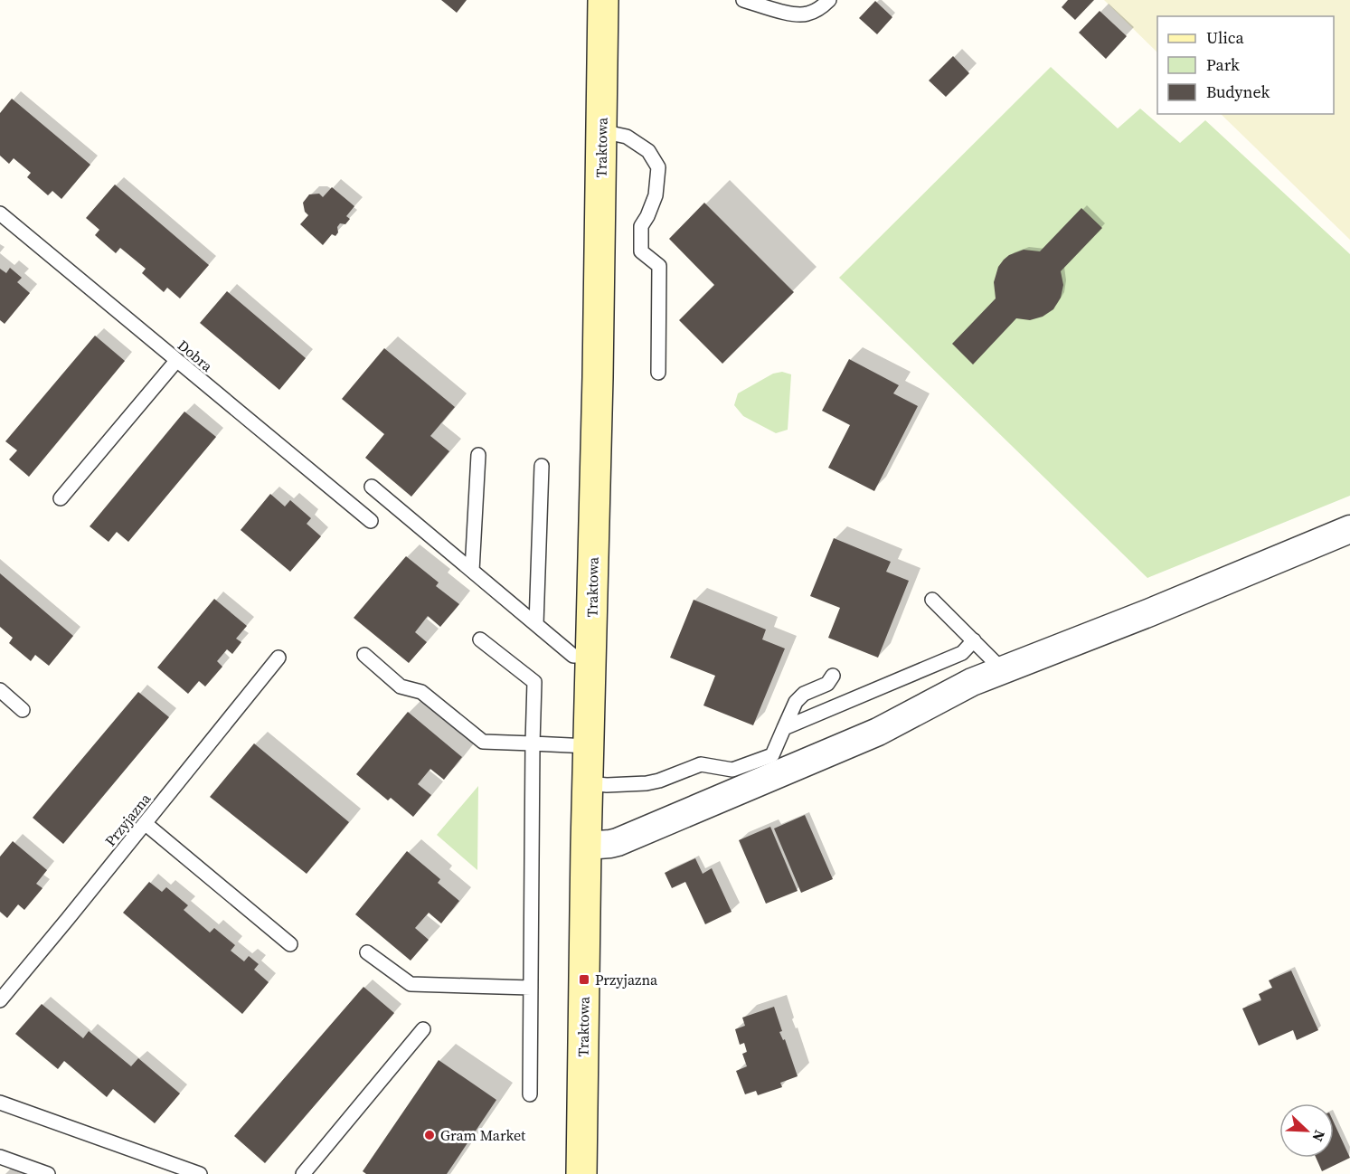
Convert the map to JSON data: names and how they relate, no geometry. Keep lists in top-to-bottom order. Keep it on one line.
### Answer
{"streets":{"main road":["Traktowa"],"lane":["Dobra","Przyjazna"]},"places":{"transit":["Przyjazna"],"other":["Gram Market"]},"legend":["Ulica","Park","Budynek"],"north":"bottom right"}
